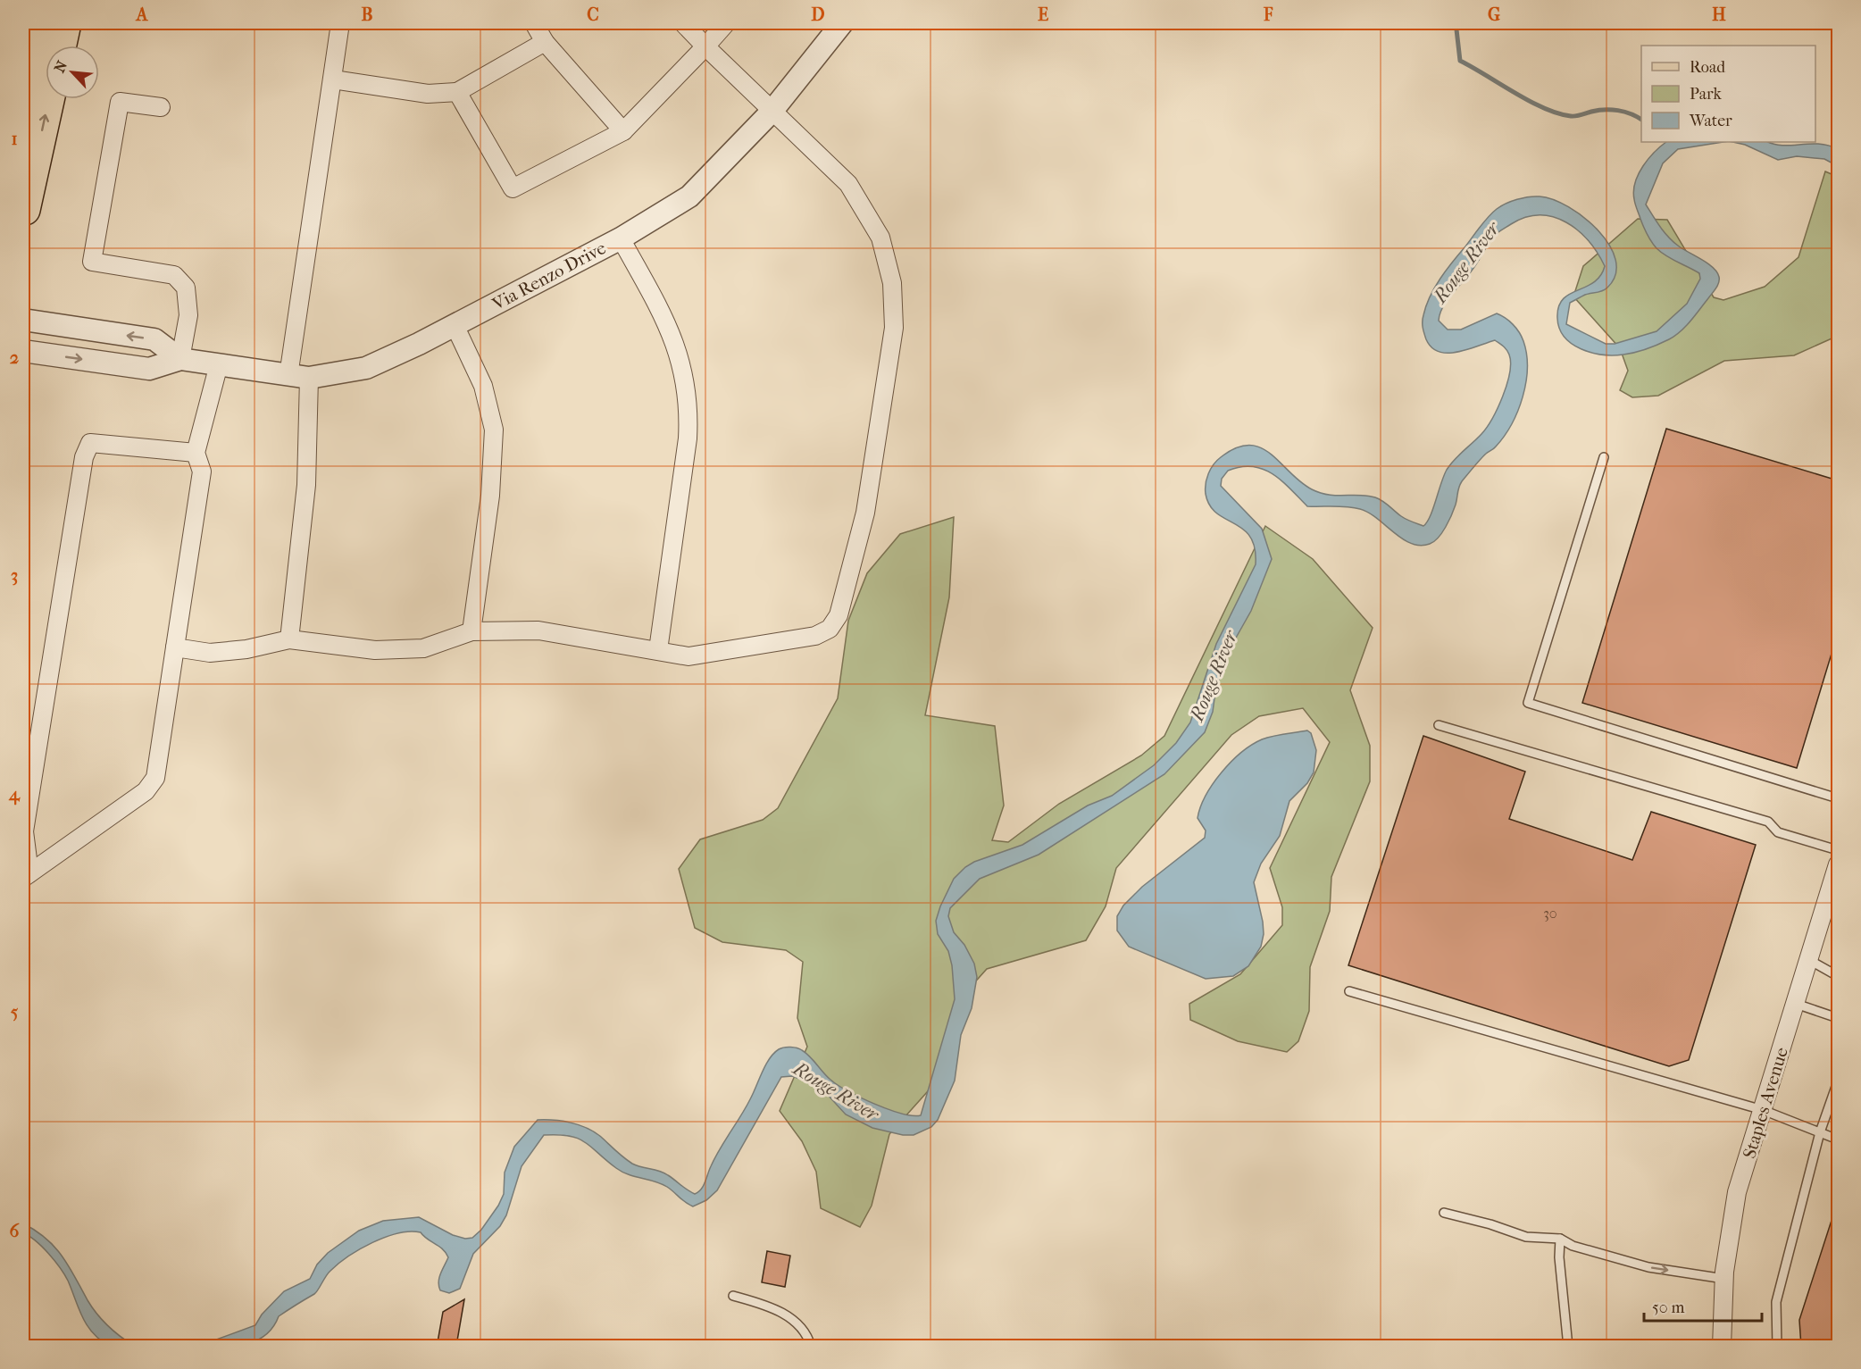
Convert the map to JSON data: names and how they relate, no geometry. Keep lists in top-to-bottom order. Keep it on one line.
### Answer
{"streets":{"street":["Via Renzo Drive","Staples Avenue"]},"water":["Rouge River"],"house_numbers":["30"],"legend":["Road","Park","Water"],"scale_bar":"50 m","north":"top left","grid":{"columns":["A","B","C","D","E","F","G","H"],"rows":["1","2","3","4","5","6"]}}
